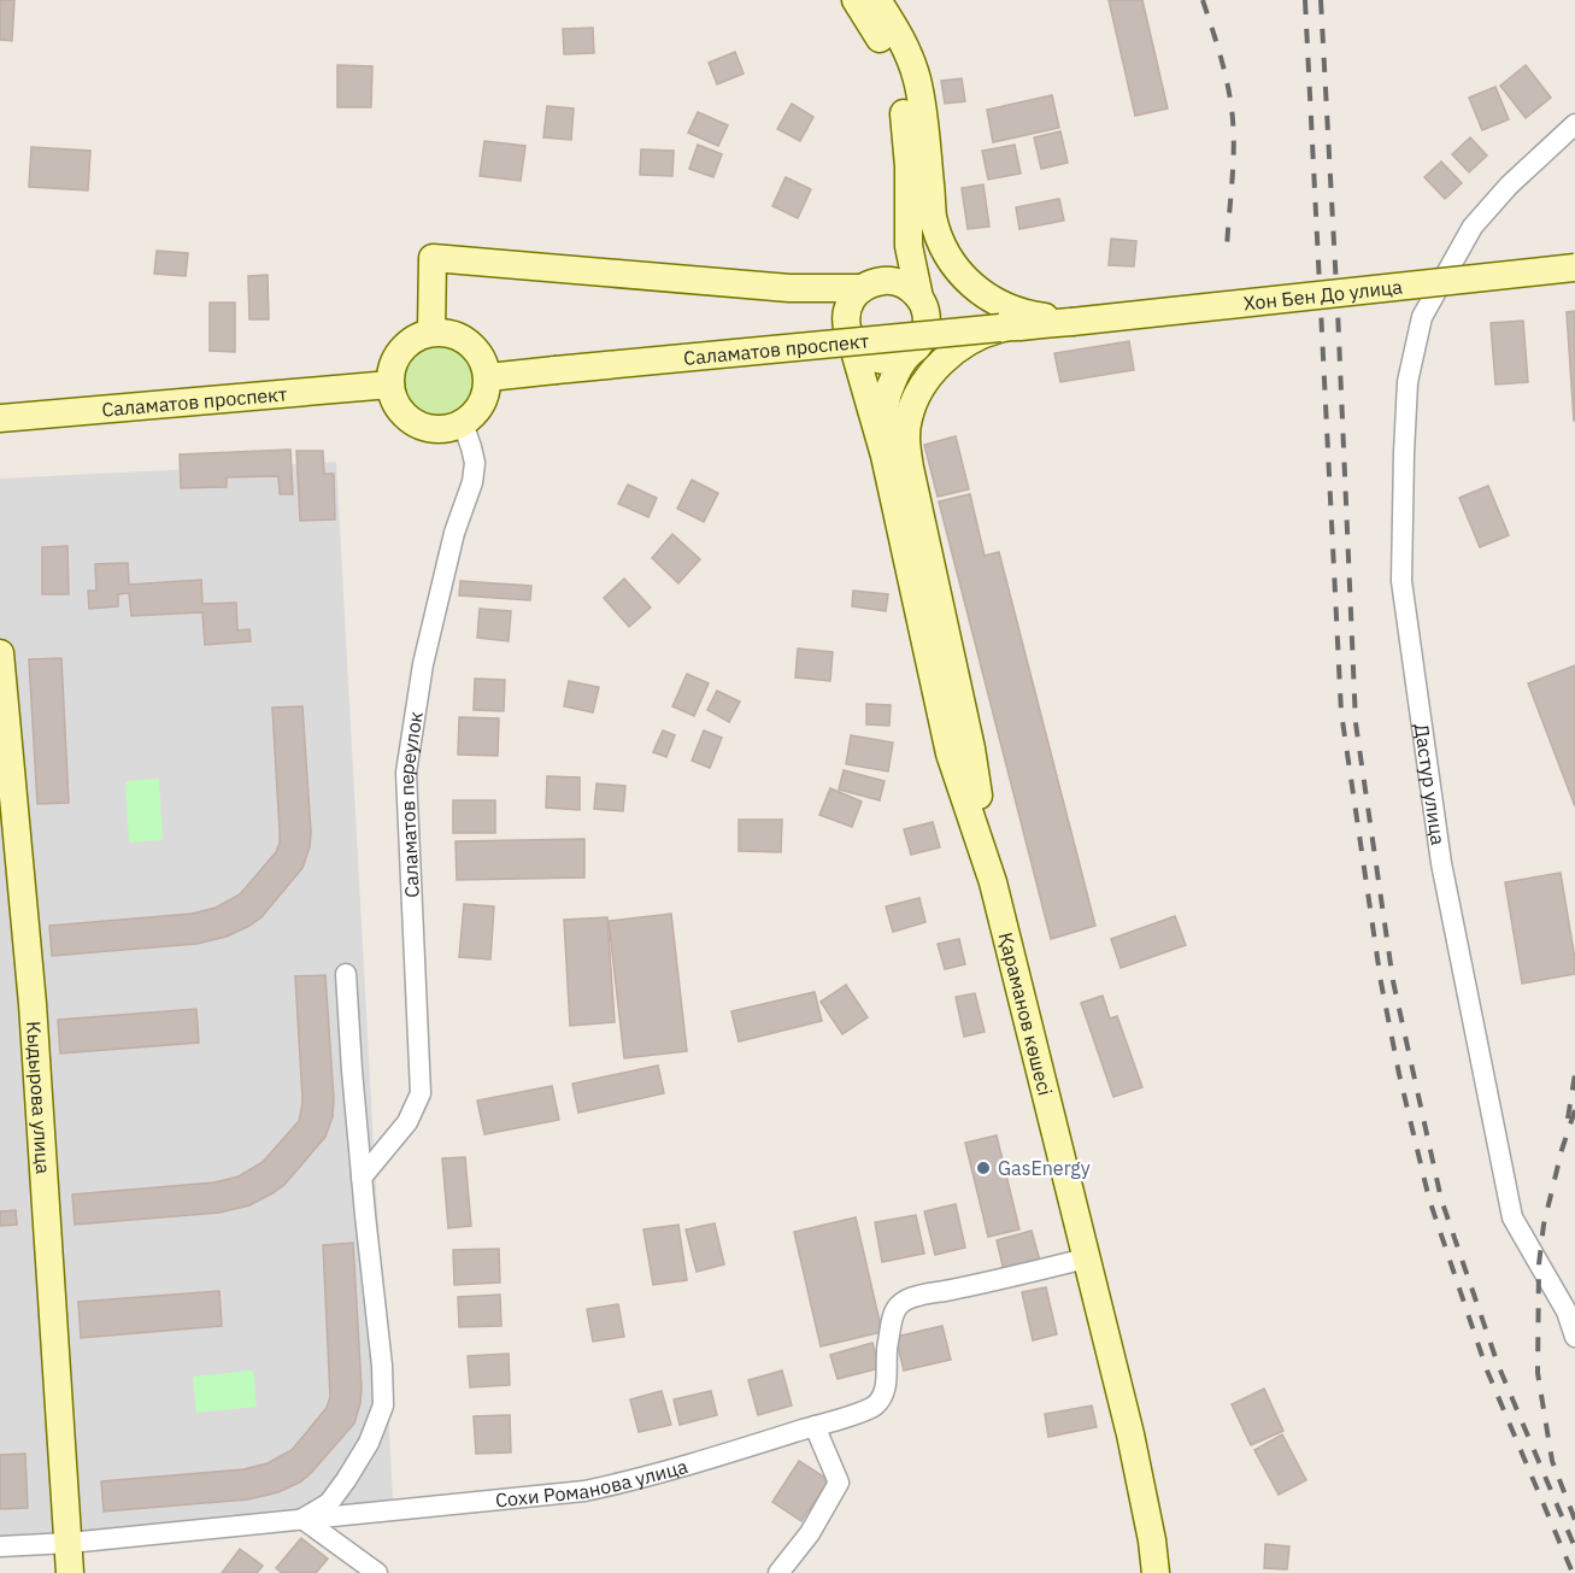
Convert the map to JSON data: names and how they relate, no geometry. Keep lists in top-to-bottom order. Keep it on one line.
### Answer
{"streets":{"street":["Хон Бен До улица","Саламатов проспект","Дастур улица","Саламатов переулок","Қараманов көшесі","Кыдырова улица","Сохи Романова улица"]},"crossings":[["Хон Бен До улица","Саламатов проспект"],["Саламатов проспект","Саламатов переулок"],["Қараманов көшесі","Сохи Романова улица"],["Кыдырова улица","Сохи Романова улица"]],"places":["GasEnergy"]}
